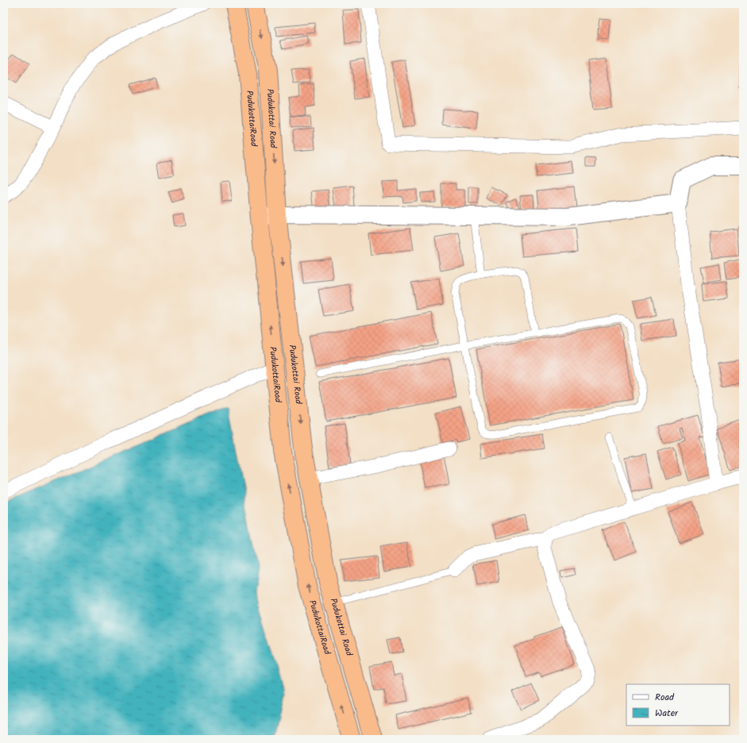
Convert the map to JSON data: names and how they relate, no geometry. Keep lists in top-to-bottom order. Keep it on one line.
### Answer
{"streets":{"highway":["PudukottaiRoad","Pudukottai Road"]},"one_way":["PudukottaiRoad","Pudukottai Road"],"legend":["Road","Water"]}
